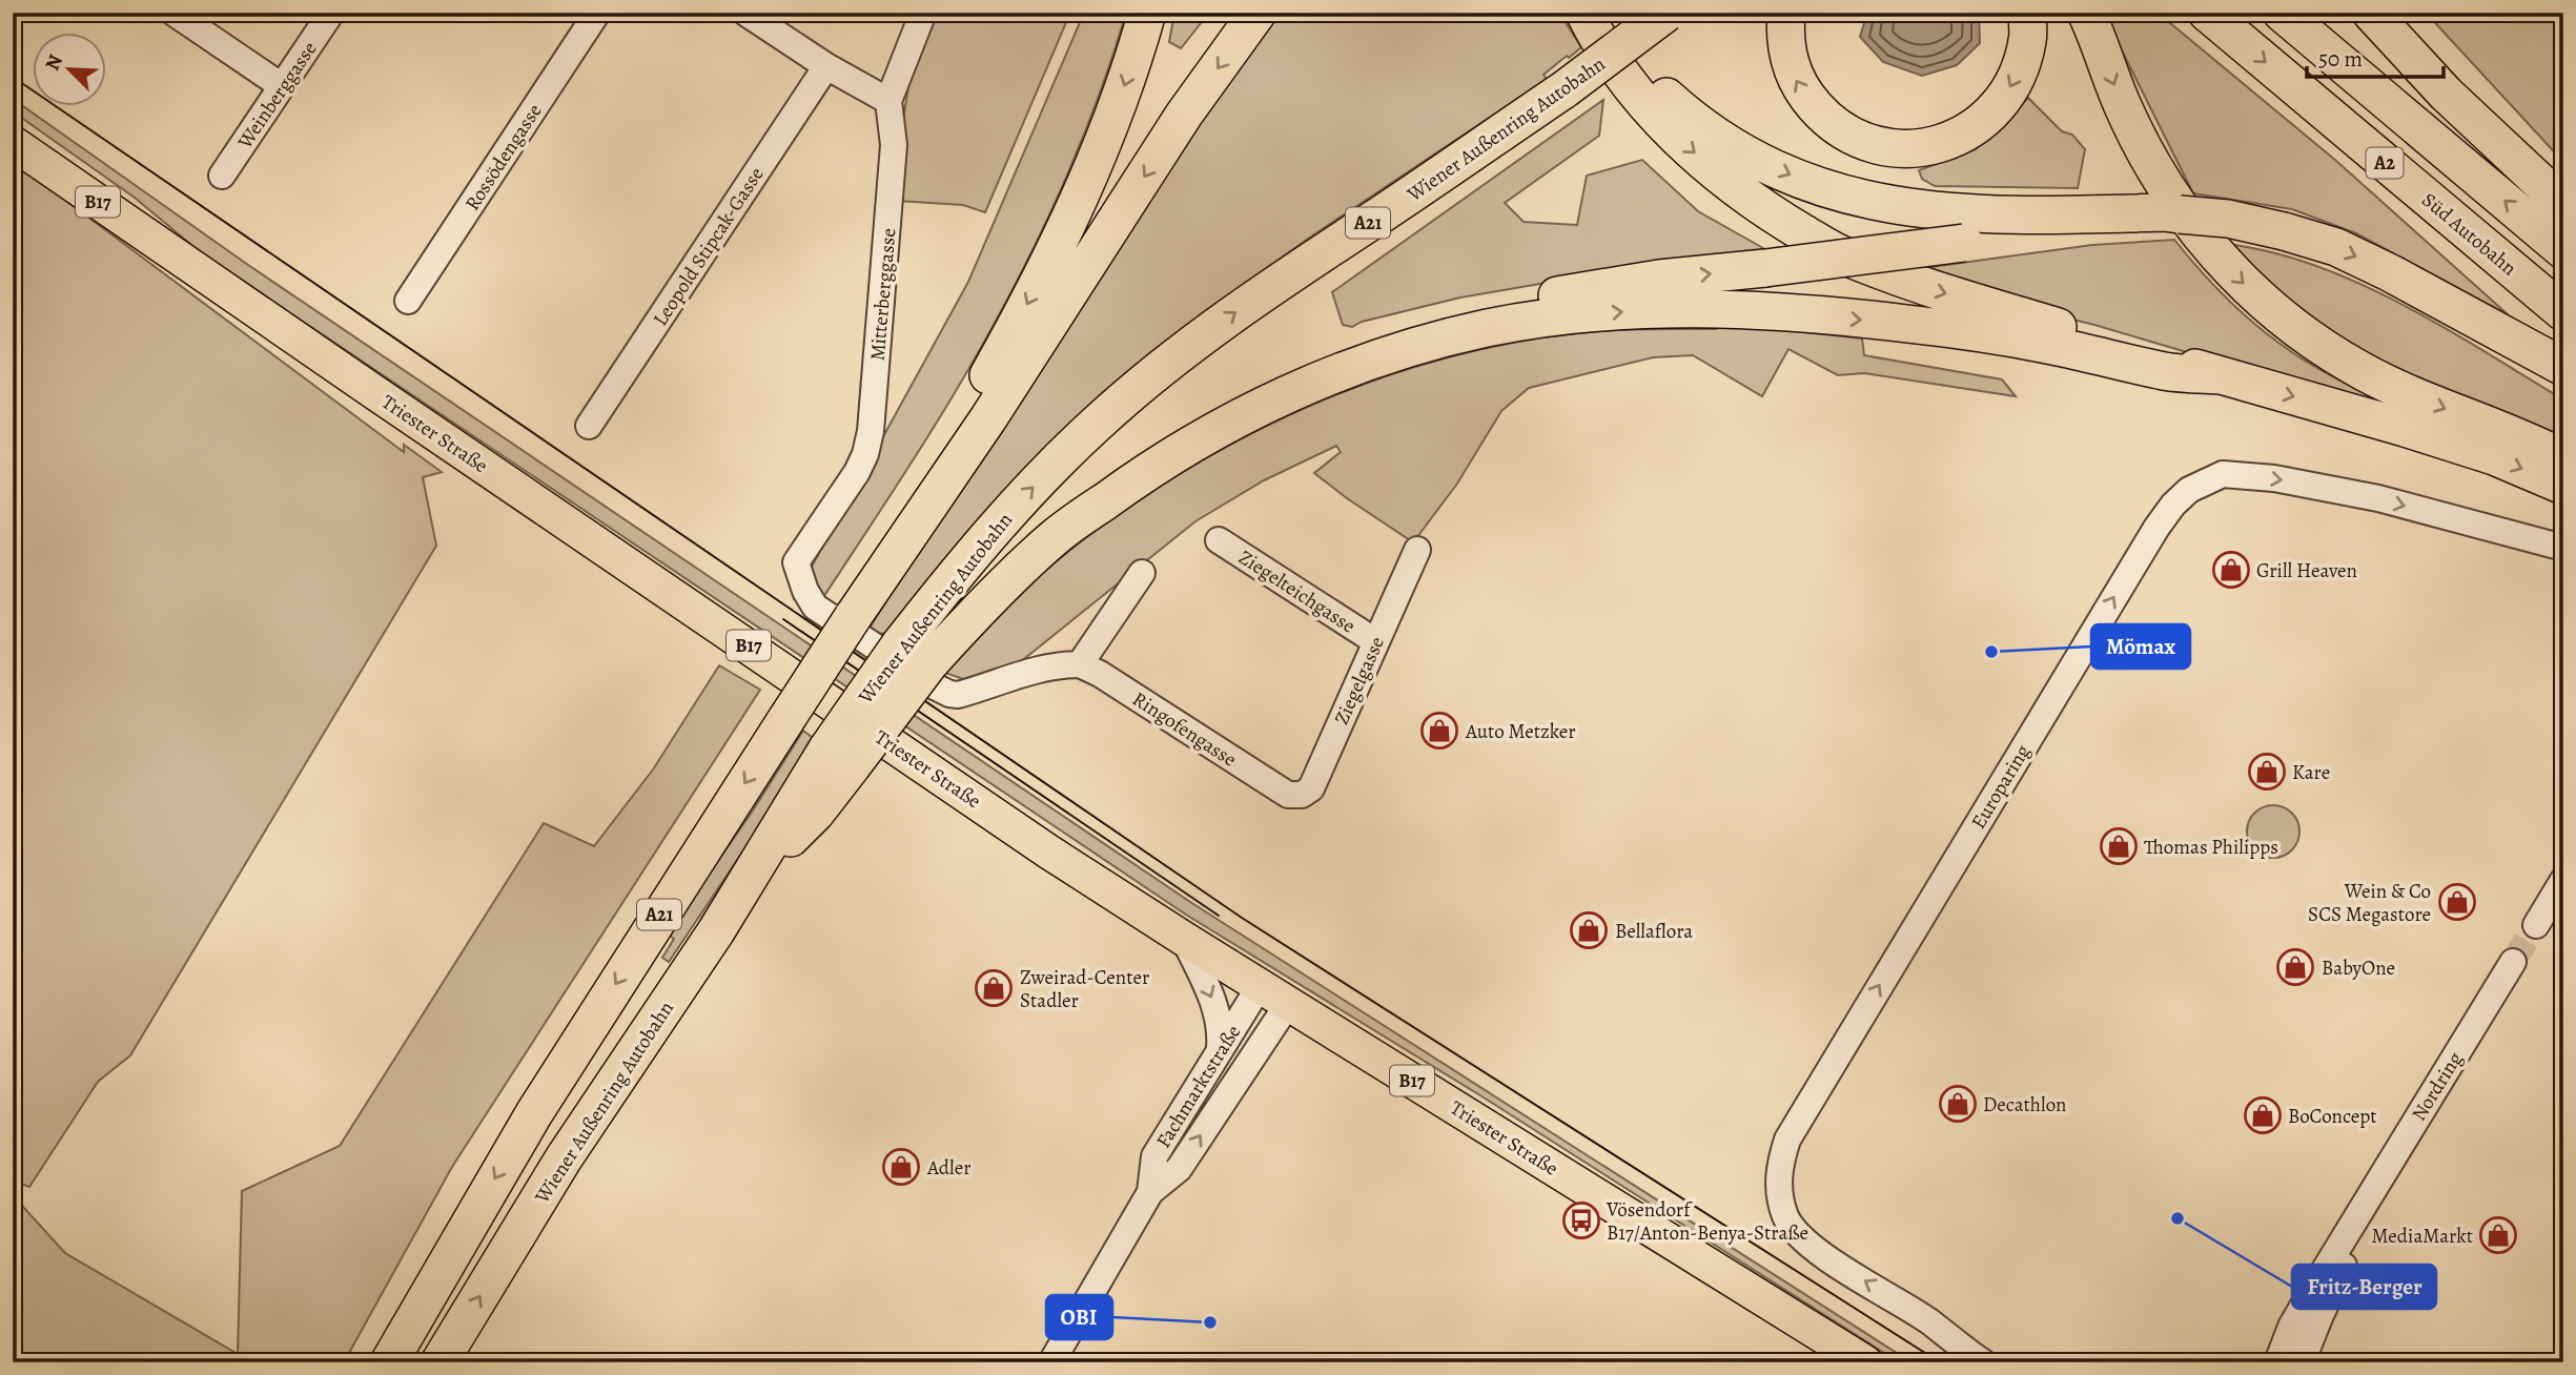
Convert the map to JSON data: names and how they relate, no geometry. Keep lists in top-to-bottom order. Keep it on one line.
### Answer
{"streets":{"highway":["Wiener Außenring Autobahn","A2","A21","Süd Autobahn"],"main road":["B17","Triester Straße"],"street":["Weinberggasse","Rossödengasse","Leopold Stipcak-Gasse","Mitterberggasse","Ziegelteichgasse","Ziegelgasse","Ringofengasse","Europaring","Fachmarktstraße","Nordring"]},"crossings":[["Mitterberggasse","Ringofengasse"],["Triester Straße","Fachmarktstraße"],["Ziegelteichgasse","Ziegelgasse"],["Ziegelgasse","Ringofengasse"]],"places":{"shop":["Grill Heaven","Auto Metzker","Kare","Thomas Philipps","Wein & Co SCS Megastore","Bellaflora","BabyOne","Zweirad-Center Stadler","Decathlon","BoConcept","Adler","MediaMarkt"],"other":["Mömax","Fritz-Berger","OBI"],"bus stop":["Vösendorf B17/Anton-Benya-Straße"]},"scale_bar":"50 m","north":"top left"}
